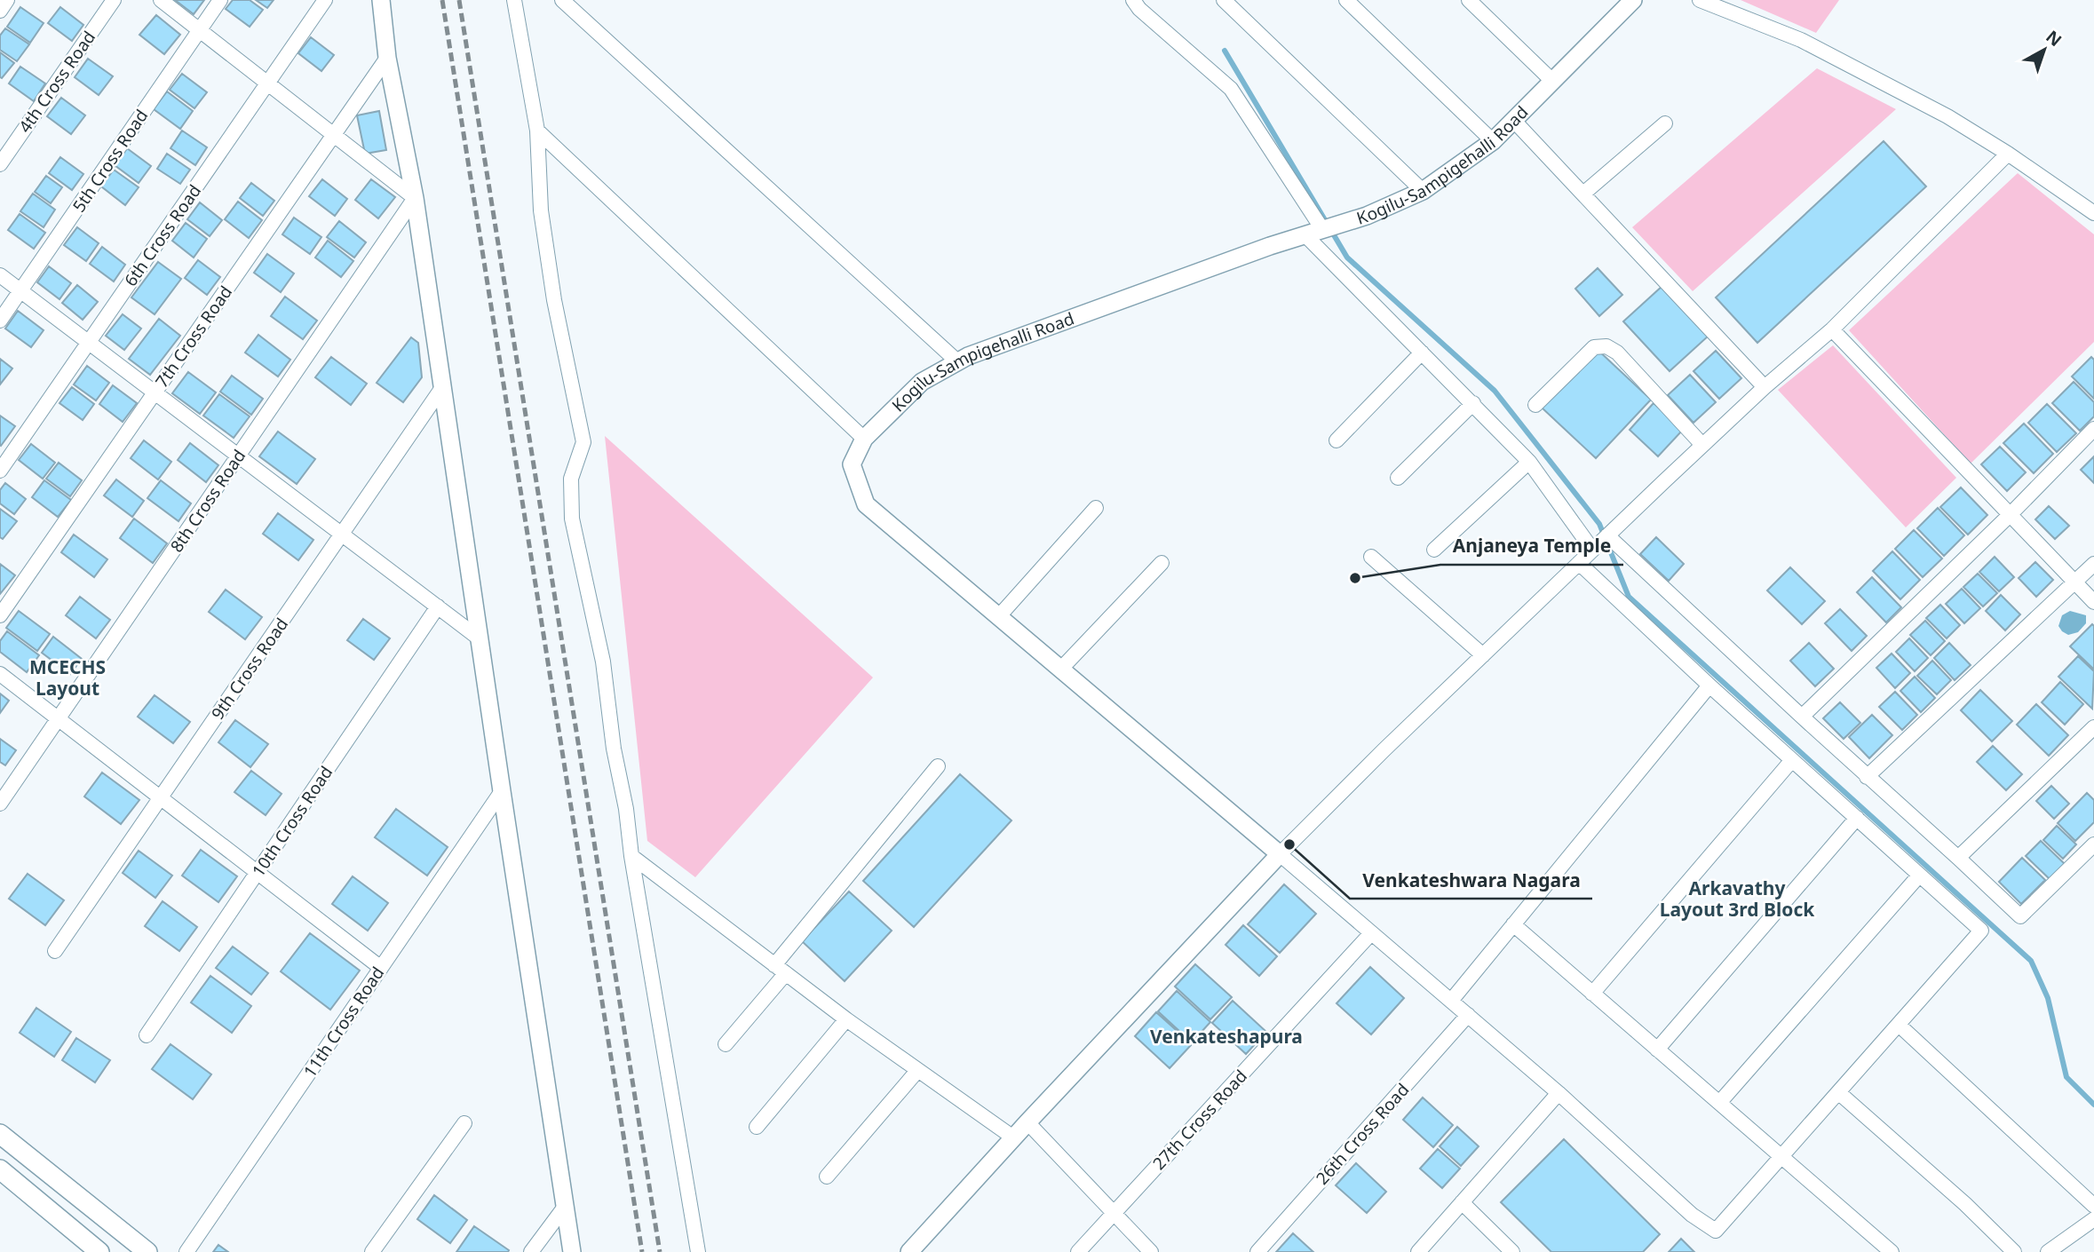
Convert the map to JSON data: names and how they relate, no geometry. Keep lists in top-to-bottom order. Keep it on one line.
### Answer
{"streets":{"street":["4th Cross Road","5th Cross Road","Kogilu-Sampigehalli Road","6th Cross Road","7th Cross Road","8th Cross Road","9th Cross Road","10th Cross Road","11th Cross Road","27th Cross Road","26th Cross Road"]},"districts":["MCECHS Layout","Arkavathy Layout 3rd Block","Venkateshapura"],"places":["Anjaneya Temple","Venkateshwara Nagara"],"north":"top right"}
